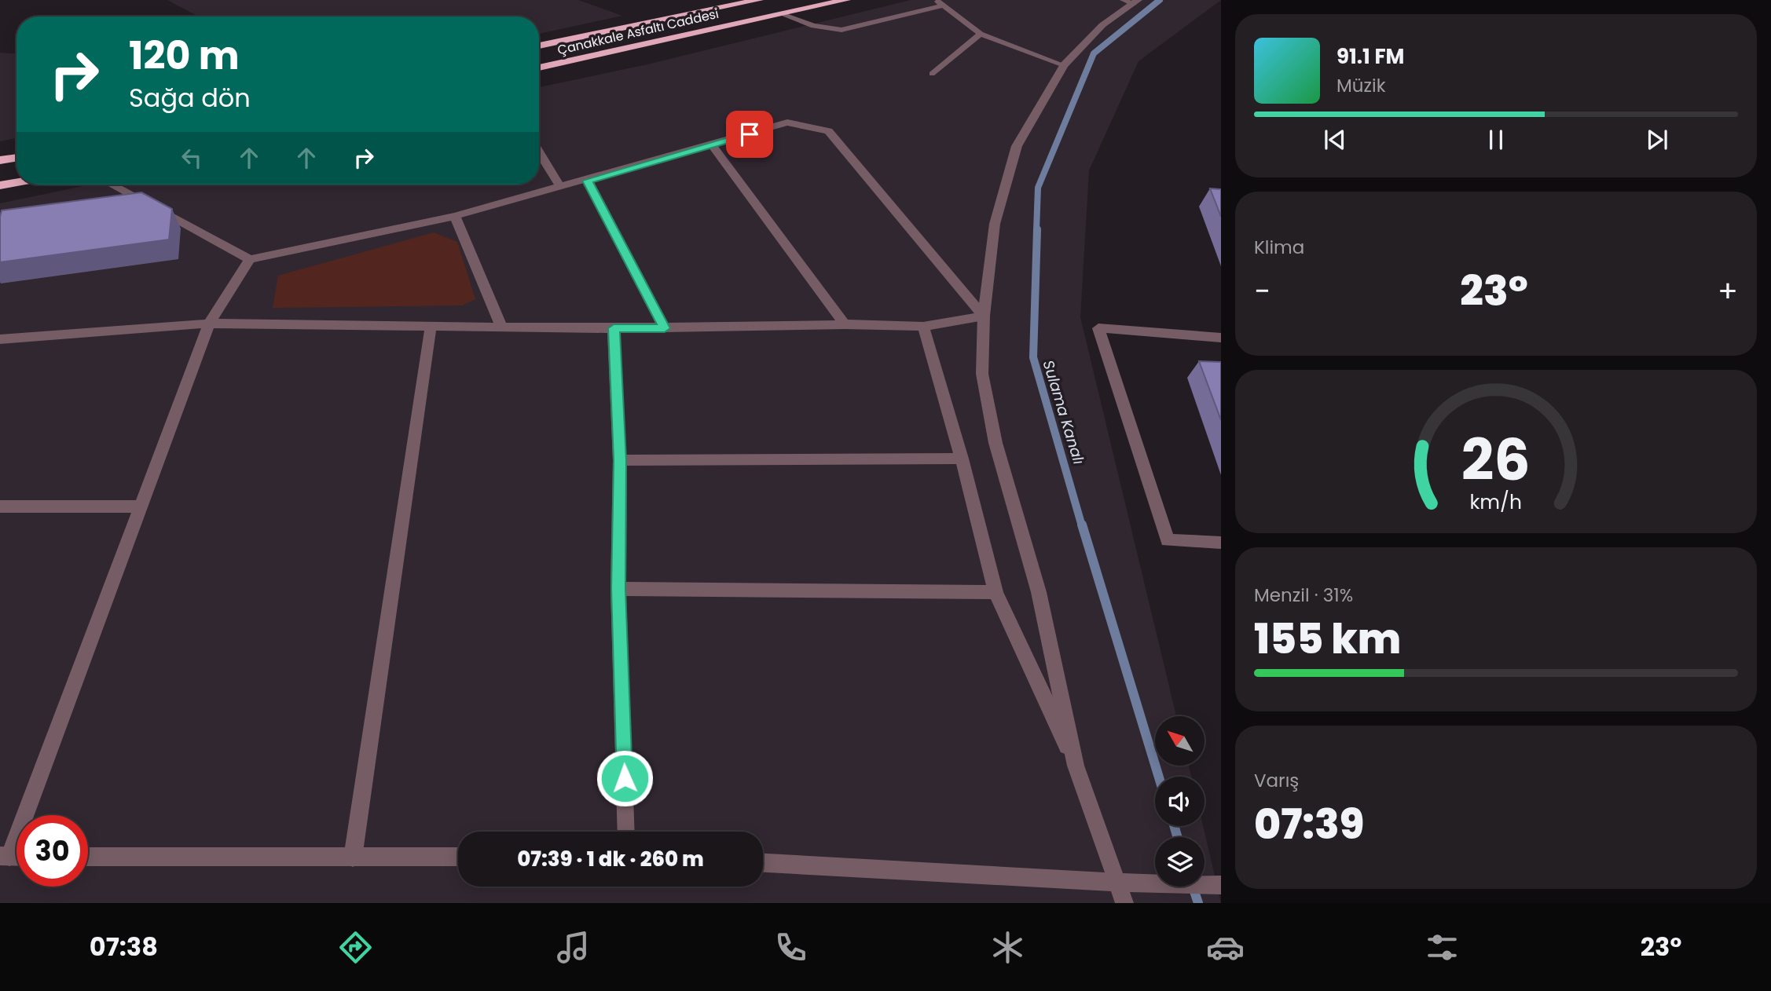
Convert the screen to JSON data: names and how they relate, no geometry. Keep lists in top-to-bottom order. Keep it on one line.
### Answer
{"streets":{"highway":["Çanakkale Asfaltı Caddesi"]},"water":["Sulama Kanalı"],"north":"top left","page":{"turn":["120 m","Sağa dön"],"song":["91.1 FM","Müzik"],"tile":["Klima",["Menzil · 31%","155 km"],["Varış","07:39"]],"heat":["−","23°","+"],"limit":"30","trip":"07:39 · 1 dk · 260 m","tabs":["07:38","23°"],"gauge":["26","km/h"]}}
